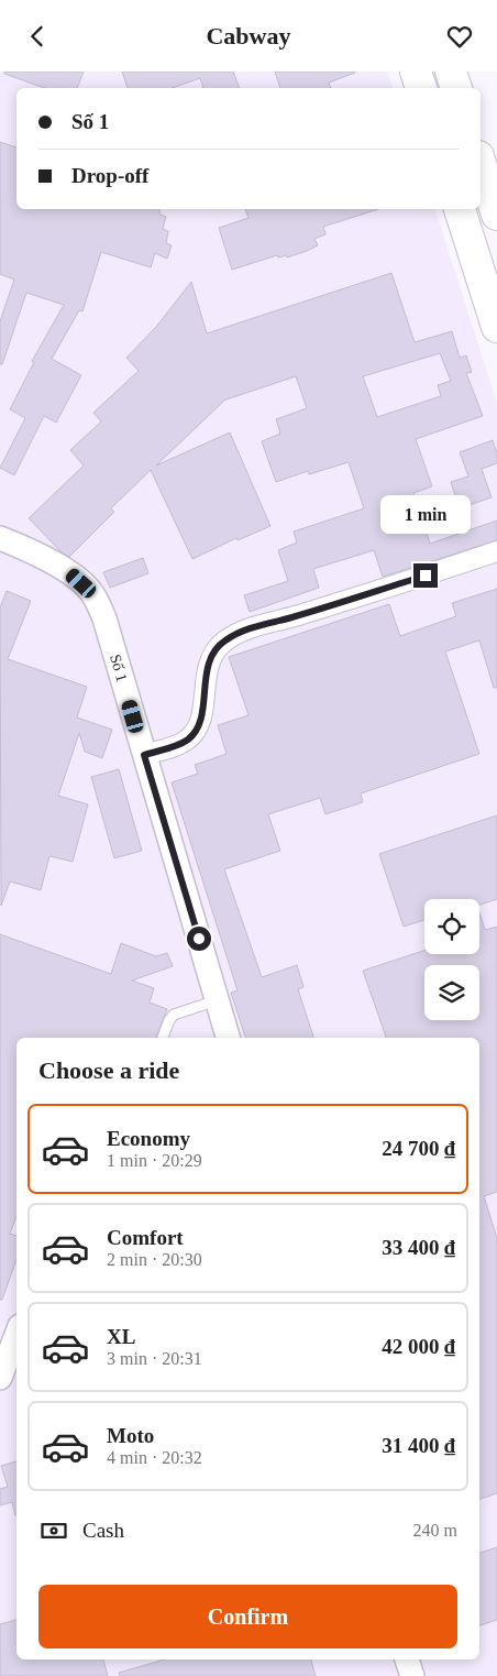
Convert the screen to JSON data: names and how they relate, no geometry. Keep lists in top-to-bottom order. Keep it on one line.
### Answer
{"streets":{"street":["Số 1"]},"page":{"header":"Cabway","banner":["Số 1","Drop-off"],"bubble":"1 min","heading":"Choose a ride","list":[{"name":"Economy","note":"1 min · 20:29","value":"24 700 ₫"},{"name":"Comfort","note":"2 min · 20:30","value":"33 400 ₫"},{"name":"XL","note":"3 min · 20:31","value":"42 000 ₫"},{"name":"Moto","note":"4 min · 20:32","value":"31 400 ₫"}],"pay":["Cash","240 m"],"buttons":"Confirm"}}
